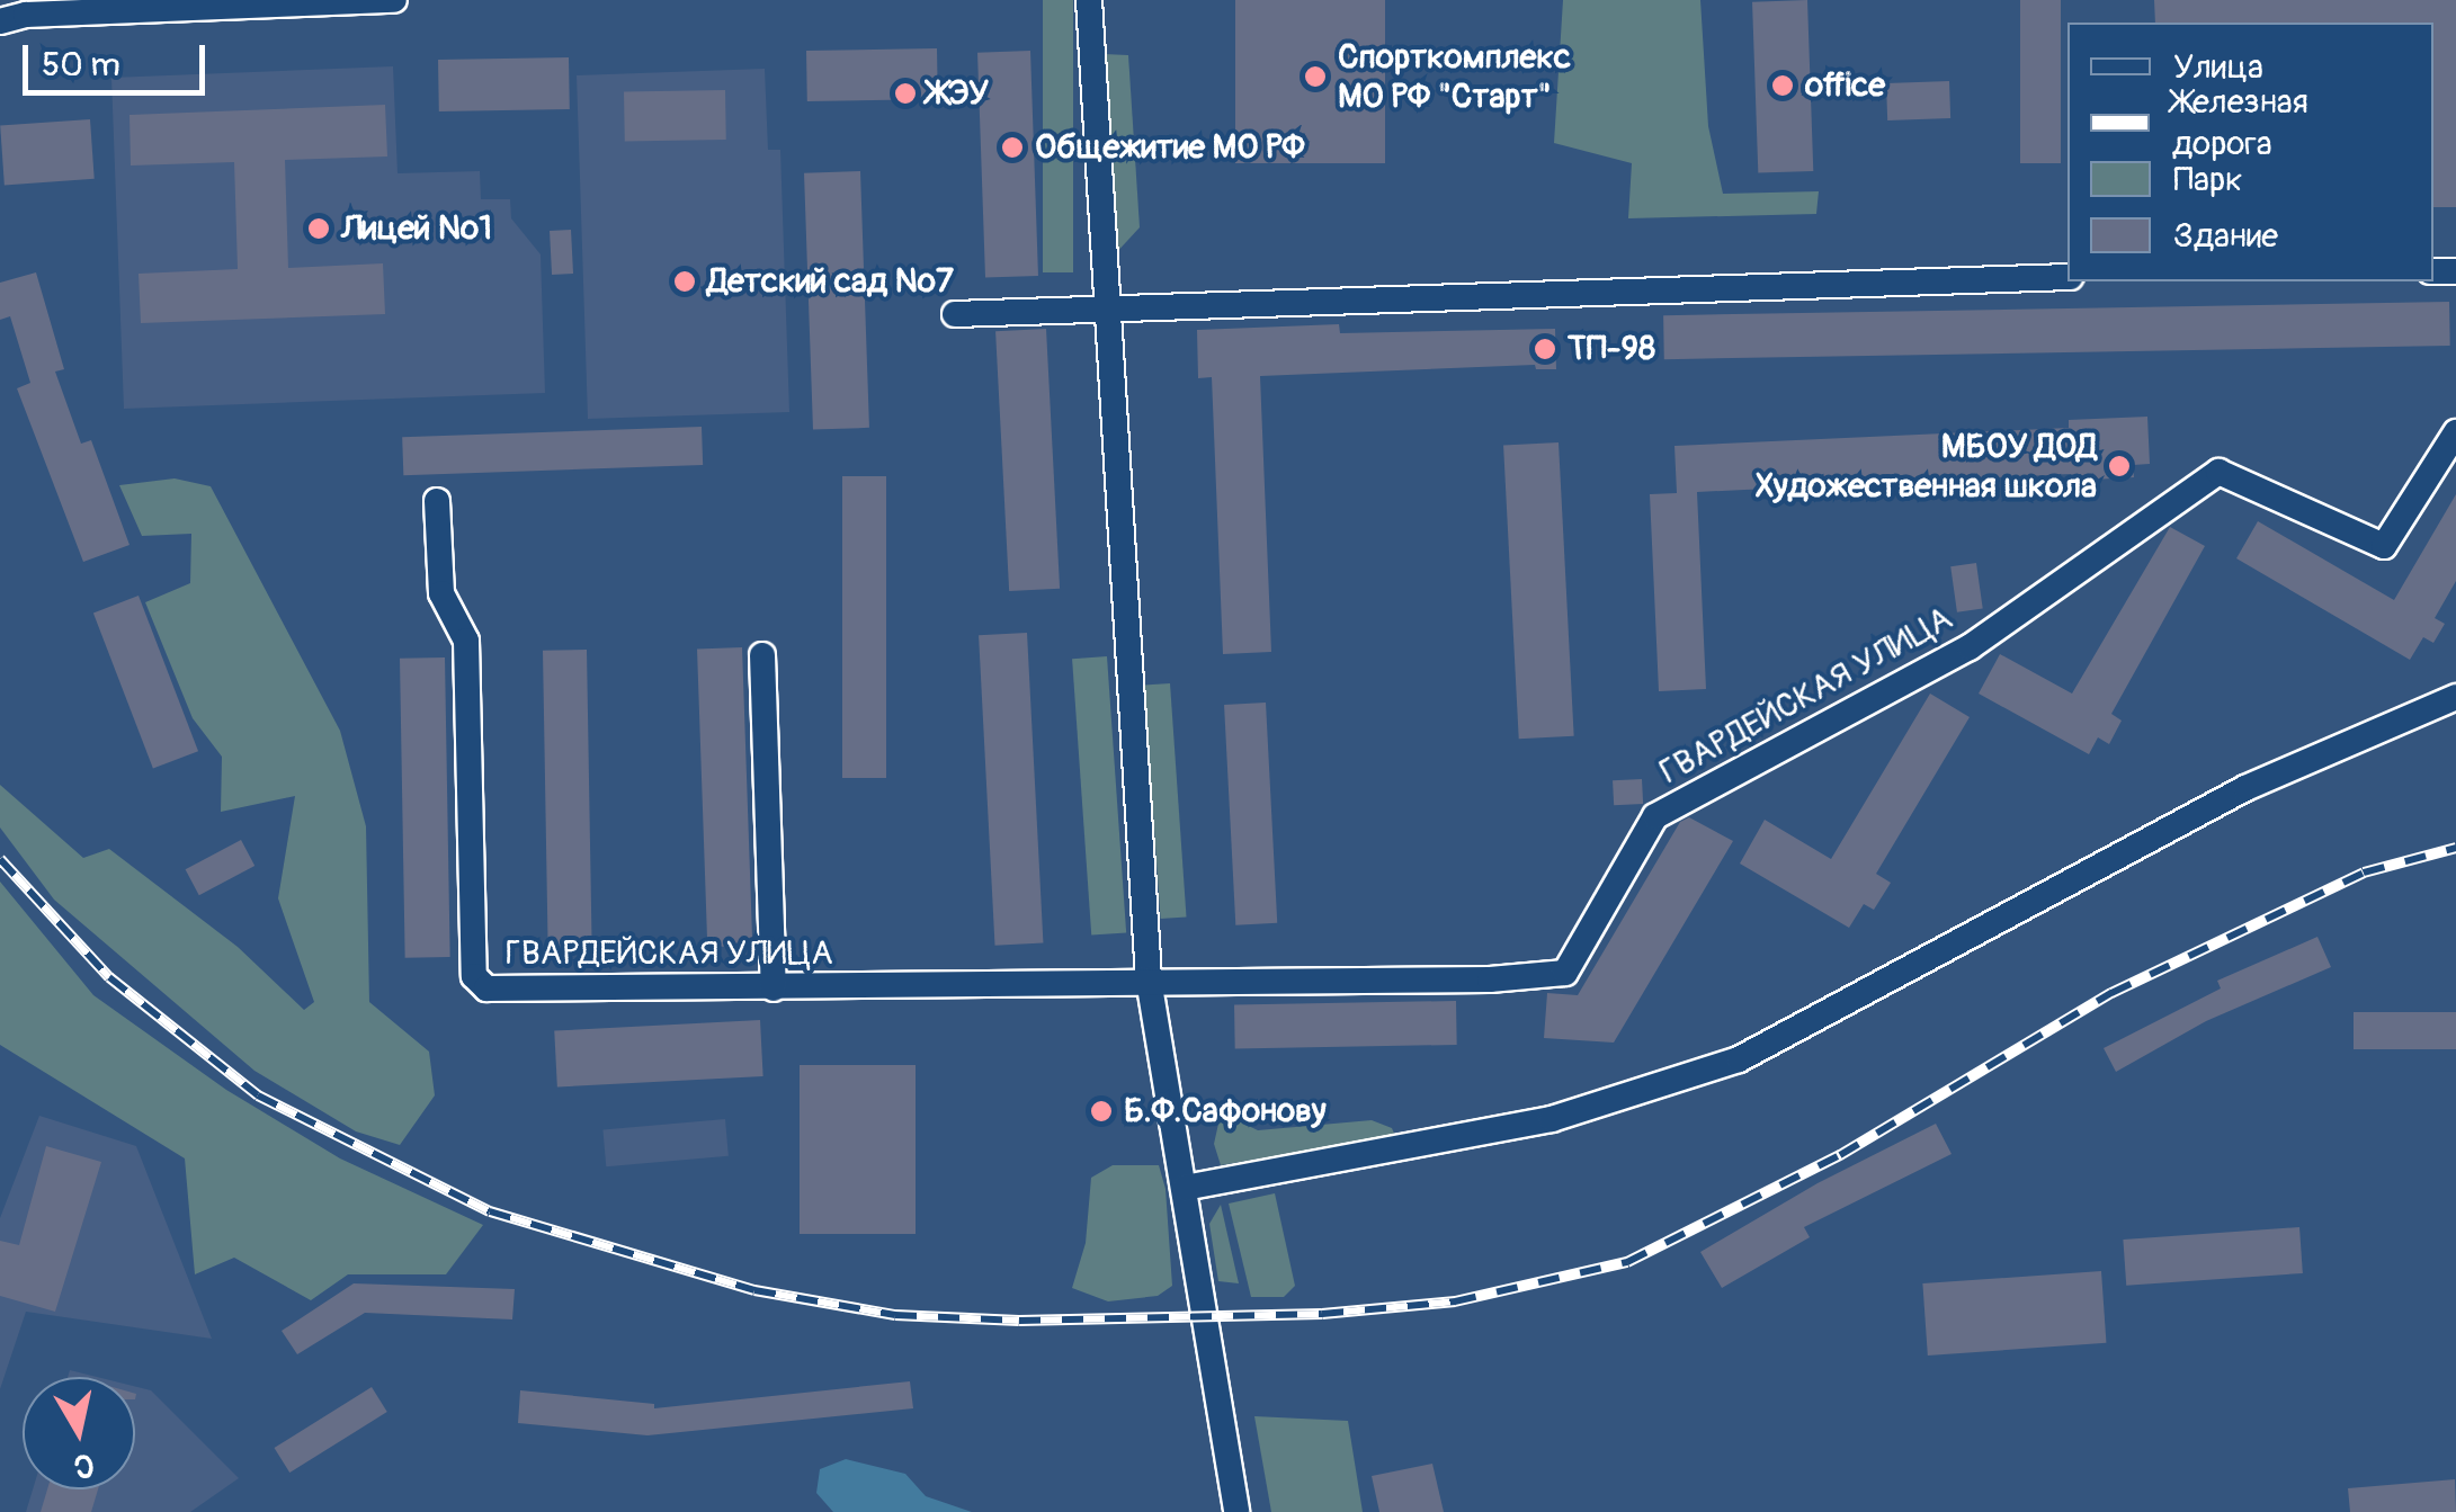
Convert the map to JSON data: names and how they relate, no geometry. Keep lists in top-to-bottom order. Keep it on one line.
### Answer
{"streets":{"street":["ГВАРДЕЙСКАЯ УЛИЦА"]},"places":["Спорткомплекс МО РФ \"Старт\"","office","ЖЭУ","Общежитие МО РФ","Лицей №1","Детский сад №7","ТП-98","МБОУ ДОД Художественная школа","Б.Ф.Сафонову"],"legend":["Улица","Железная дорога","Парк","Здание"],"scale_bar":"50 m","north":"bottom"}
